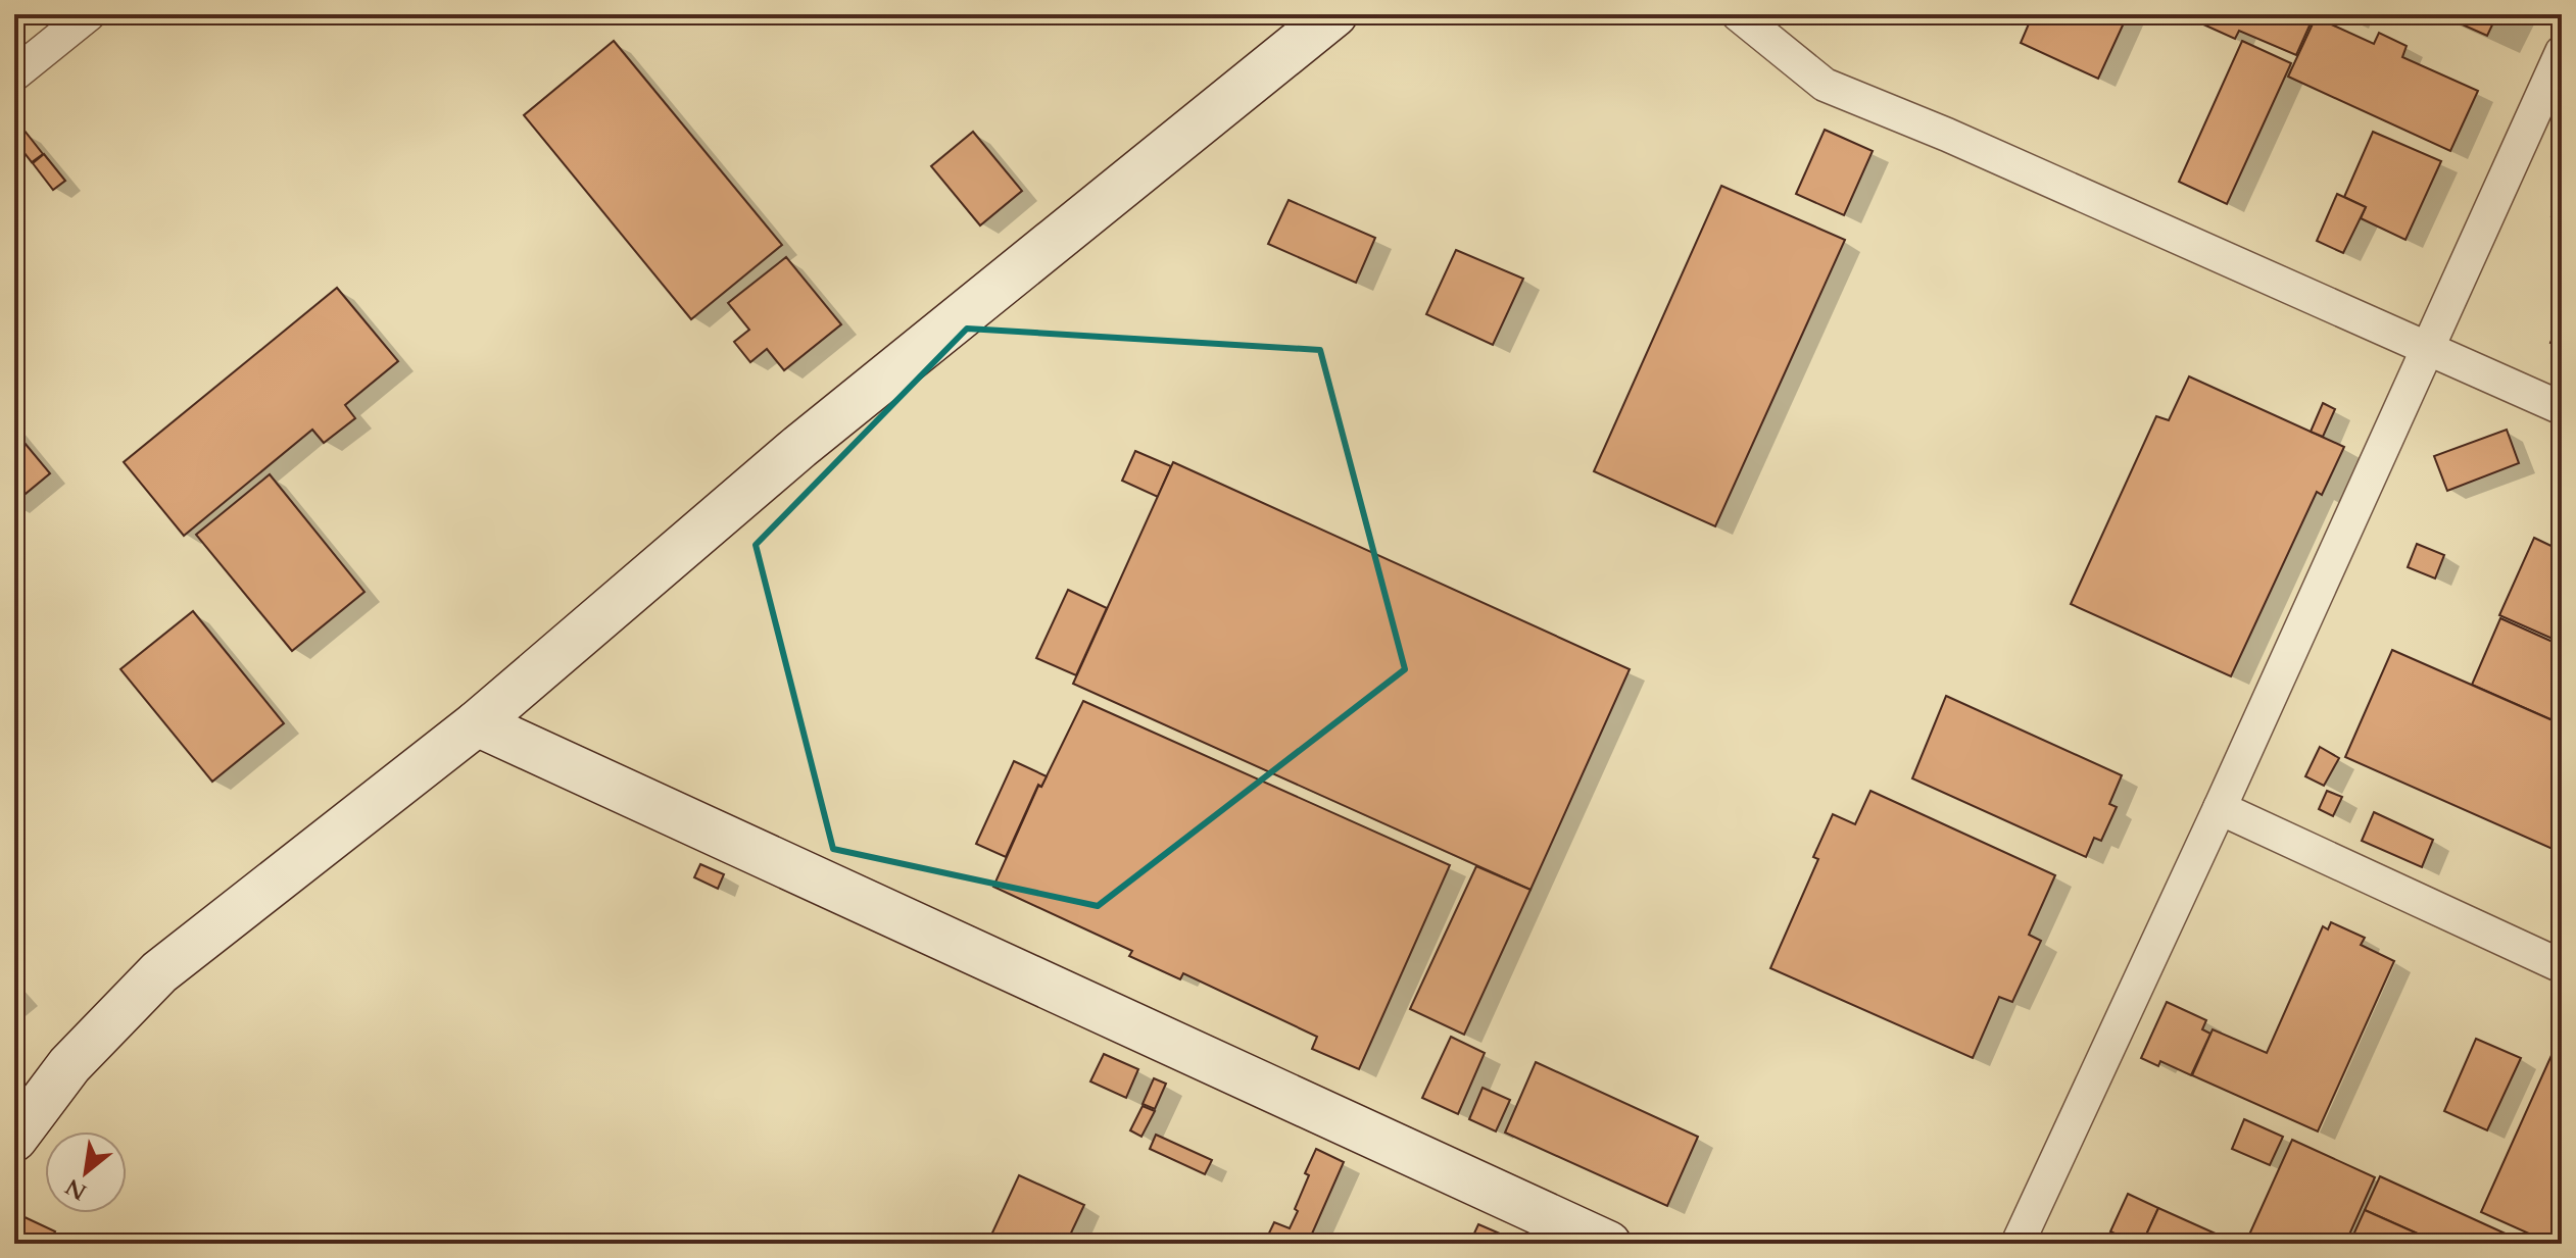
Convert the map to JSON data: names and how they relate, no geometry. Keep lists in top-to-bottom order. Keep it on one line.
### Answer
{"north":"bottom left"}
